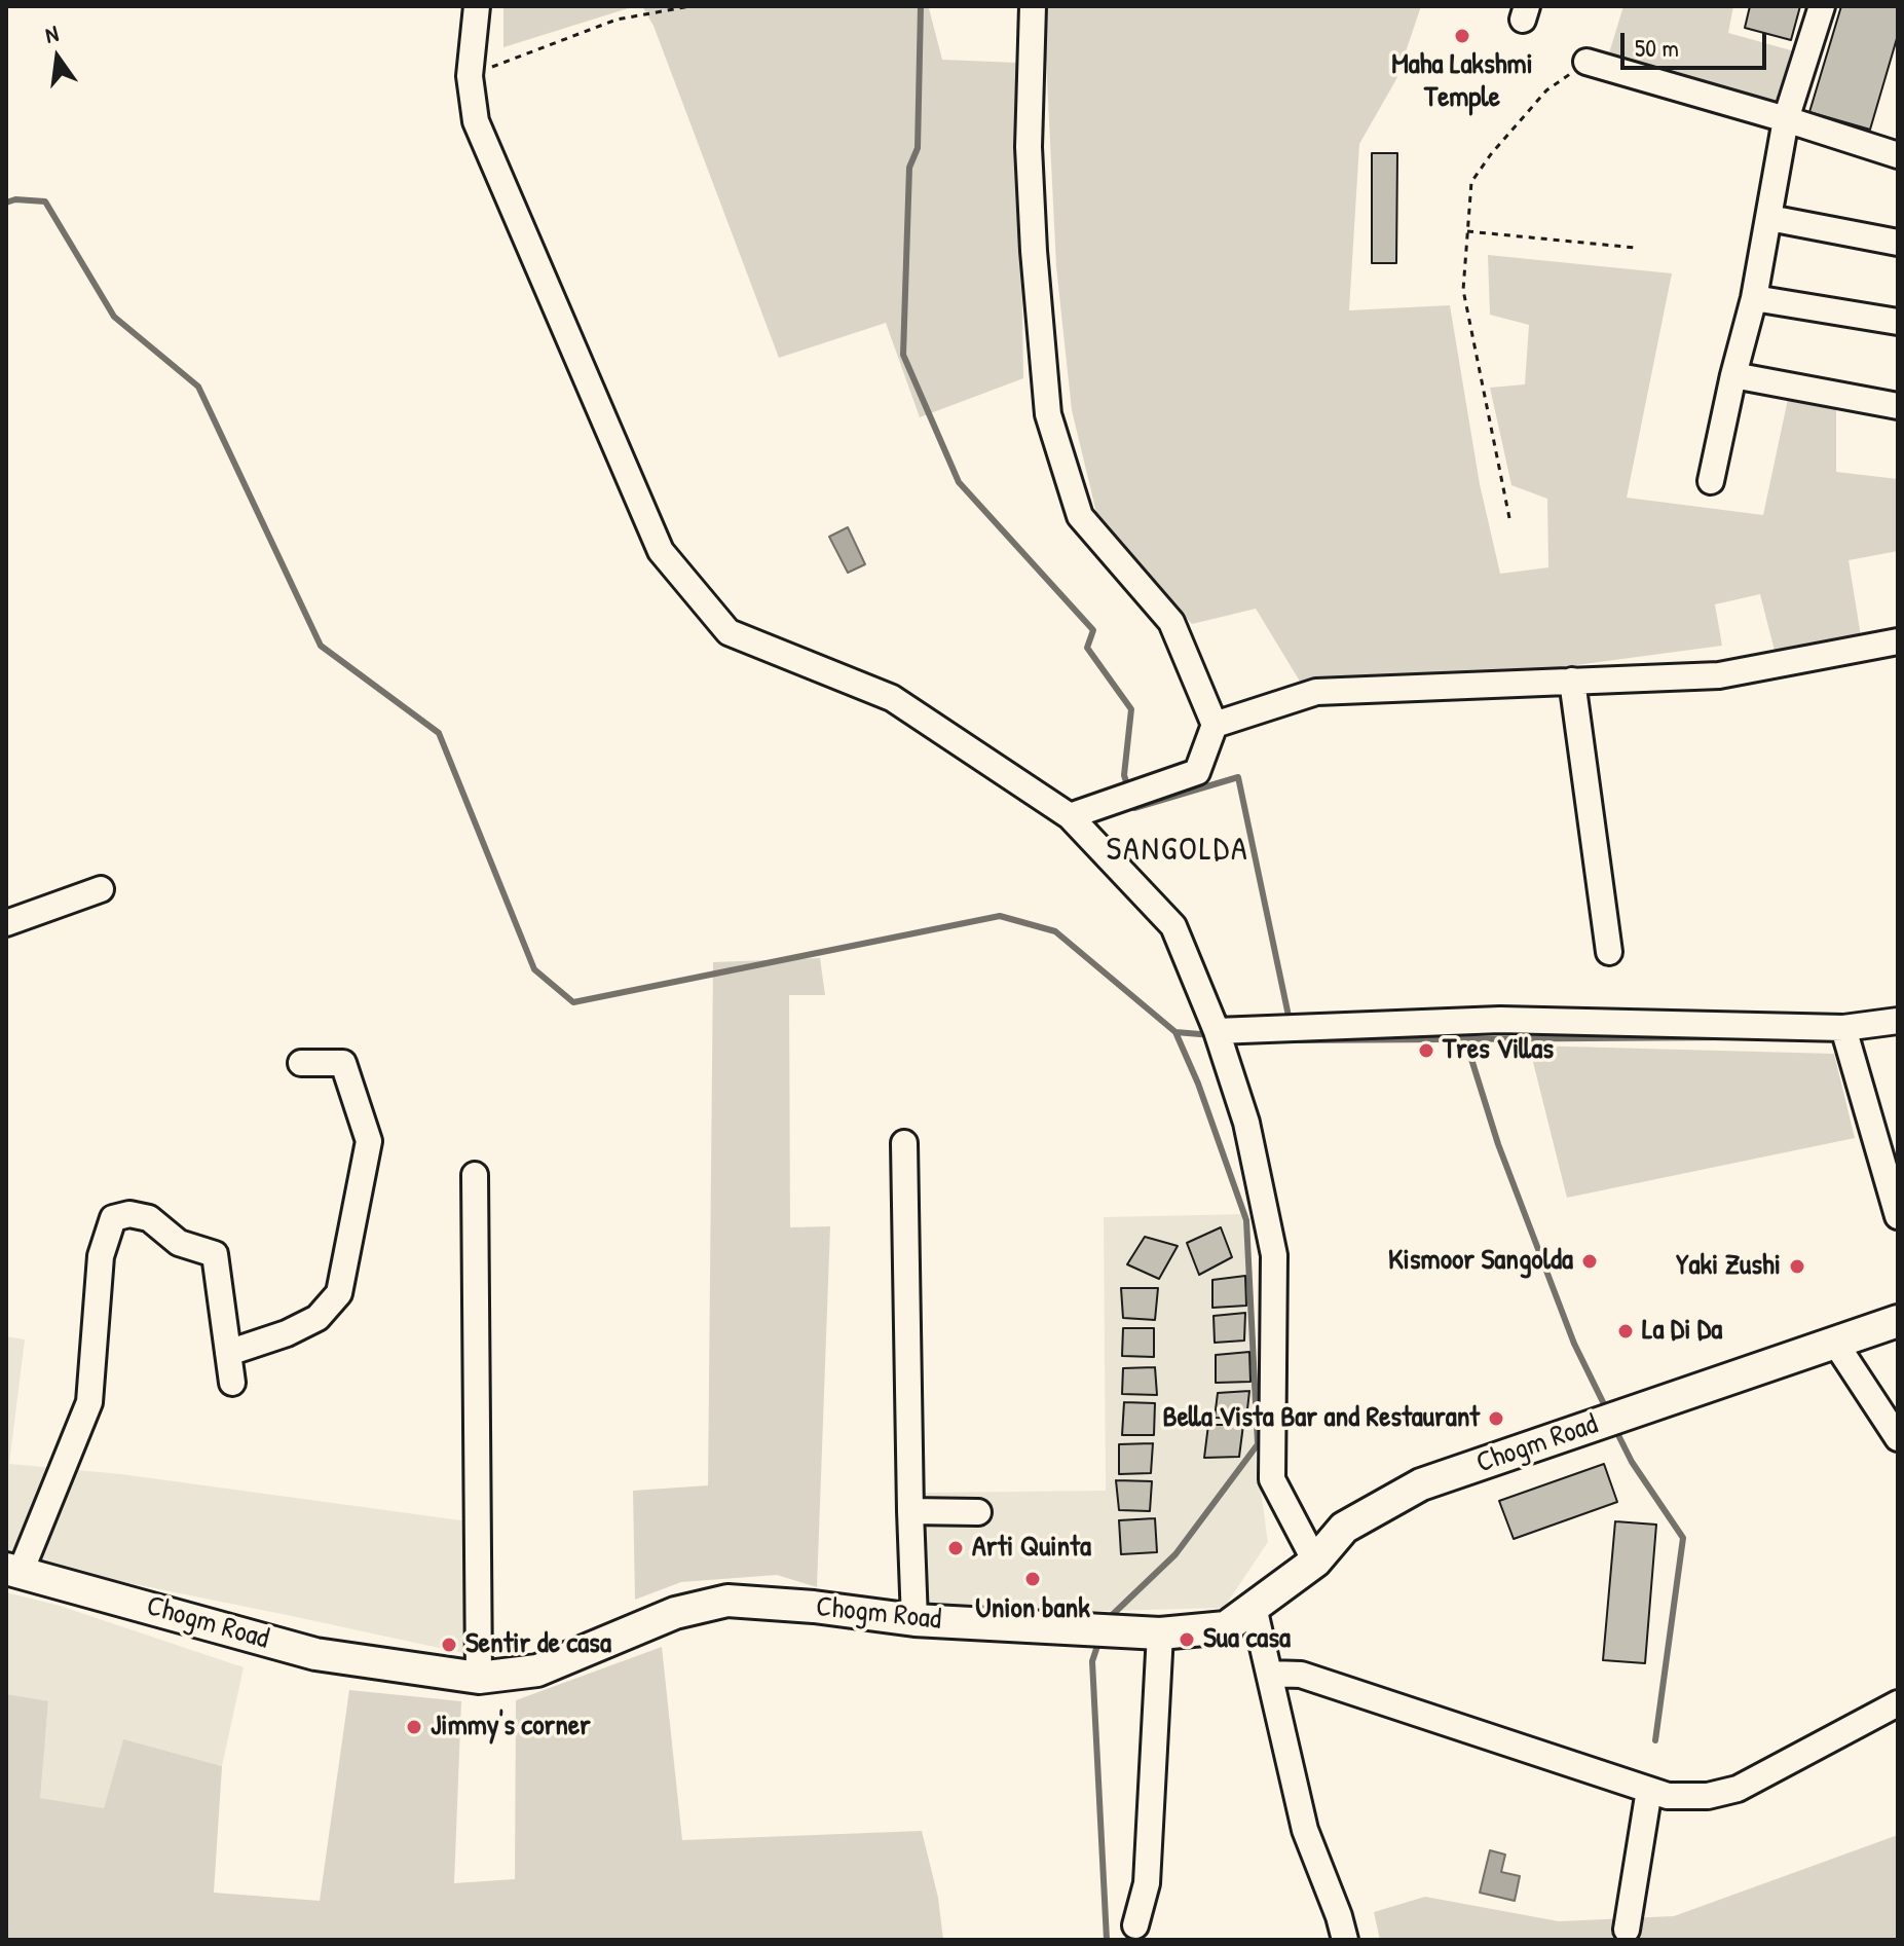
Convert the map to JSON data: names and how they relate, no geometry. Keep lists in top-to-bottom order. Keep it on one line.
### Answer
{"streets":{"main road":["Chogm Road"]},"districts":["SANGOLDA"],"places":["Maha Lakshmi Temple","Tres Villas","Kismoor Sangolda","Yaki Zushi","La Di Da","Bella Vista Bar and Restaurant","Arti Quinta","Union bank","Sua casa","Sentir de casa","Jimmy's corner"],"scale_bar":"50 m","north":"top"}
